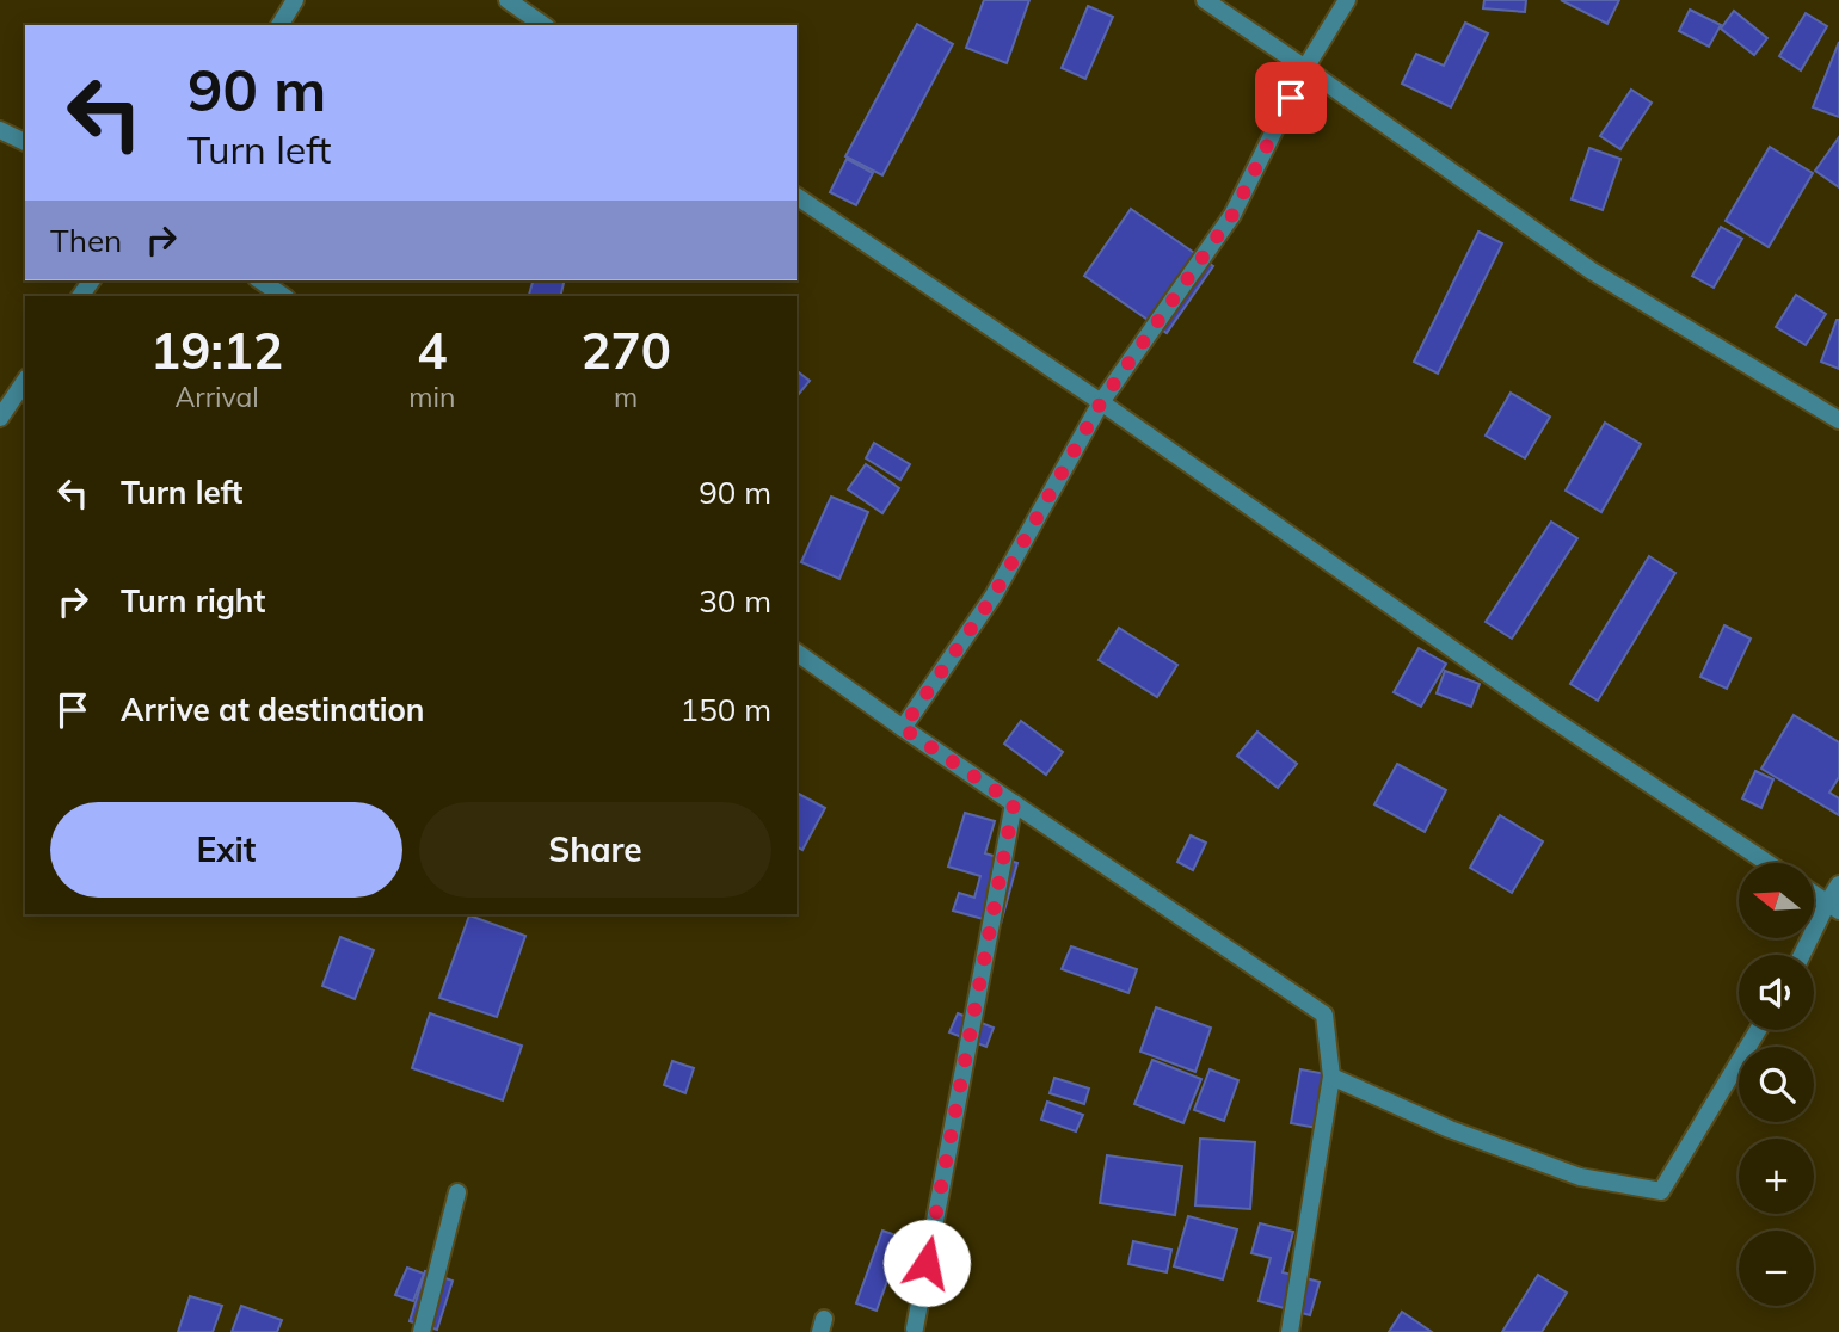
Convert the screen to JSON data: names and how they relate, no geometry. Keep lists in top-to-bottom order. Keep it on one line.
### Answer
{"north":"left","page":{"turn":["90 m","Turn left"],"then":"Then","eta":["19:12","Arrival","4","min","270","m"],"list":[{"name":"Turn left","value":"90 m"},{"name":"Turn right","value":"30 m"},{"name":"Arrive at destination","value":"150 m"}],"buttons":["Exit","Share"],"map_buttons":["+","−"]}}
